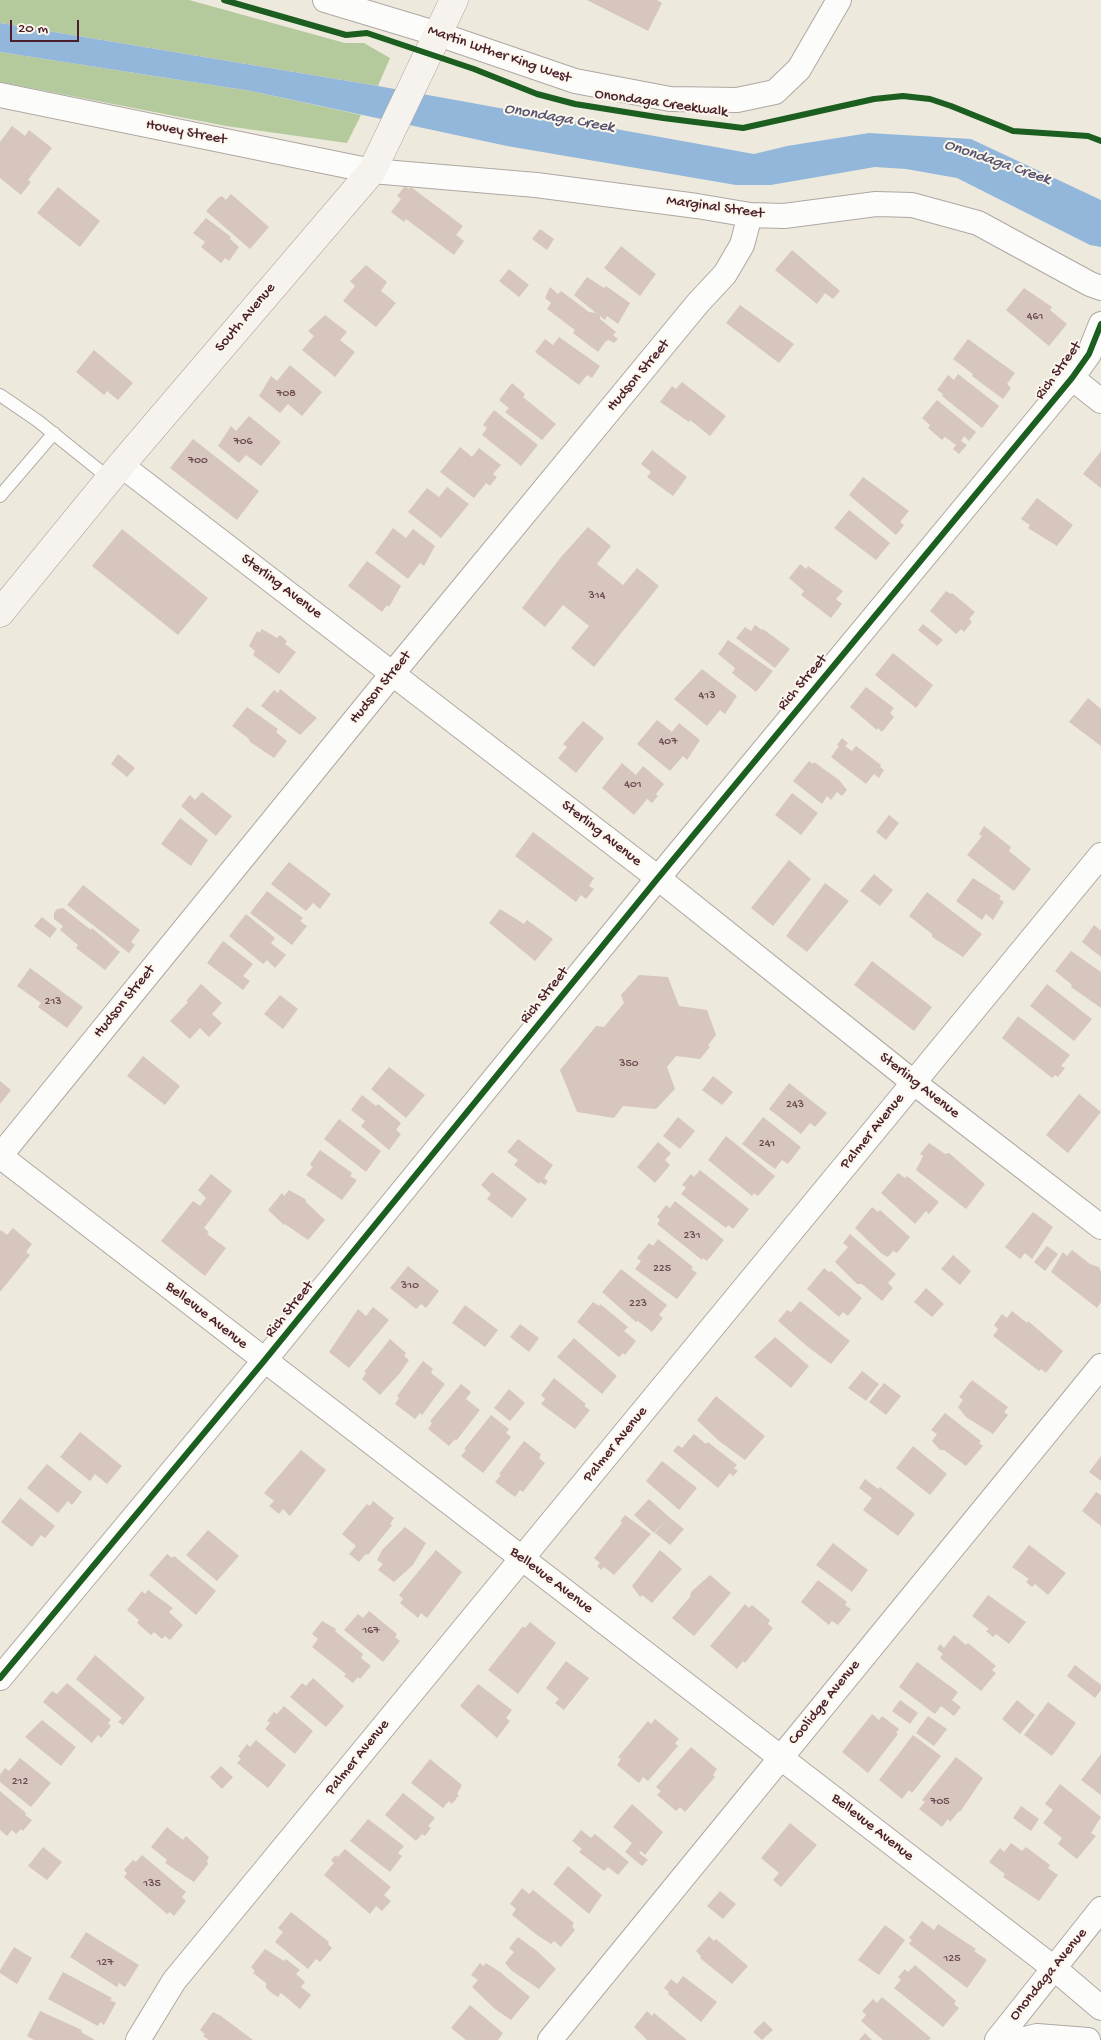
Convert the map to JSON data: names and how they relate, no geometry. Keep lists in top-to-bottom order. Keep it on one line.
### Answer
{"streets":{"main road":["South Avenue"],"street":["Martin Luther King West","Hovey Street","Marginal Street","Rich Street","Hudson Street","Sterling Avenue","Palmer Avenue","Bellevue Avenue","Coolidge Avenue","Onondaga Avenue"],"cycle path":["Onondaga Creekwalk"]},"crossings":[["Martin Luther King West","South Avenue"],["Hovey Street","Marginal Street"],["Hovey Street","South Avenue"],["Marginal Street","South Avenue"],["Marginal Street","Hudson Street"],["South Avenue","Sterling Avenue"],["Rich Street","Sterling Avenue"],["Rich Street","Bellevue Avenue"],["Hudson Street","Sterling Avenue"],["Hudson Street","Bellevue Avenue"],["Sterling Avenue","Palmer Avenue"],["Palmer Avenue","Bellevue Avenue"],["Bellevue Avenue","Coolidge Avenue"],["Bellevue Avenue","Onondaga Avenue"]],"water":["Onondaga Creek"],"house_numbers":["461","708","706","700","314","413","407","401","213","350","243","241","231","225","310","223","167","212","705","135","125","127"],"scale_bar":"20 m"}
